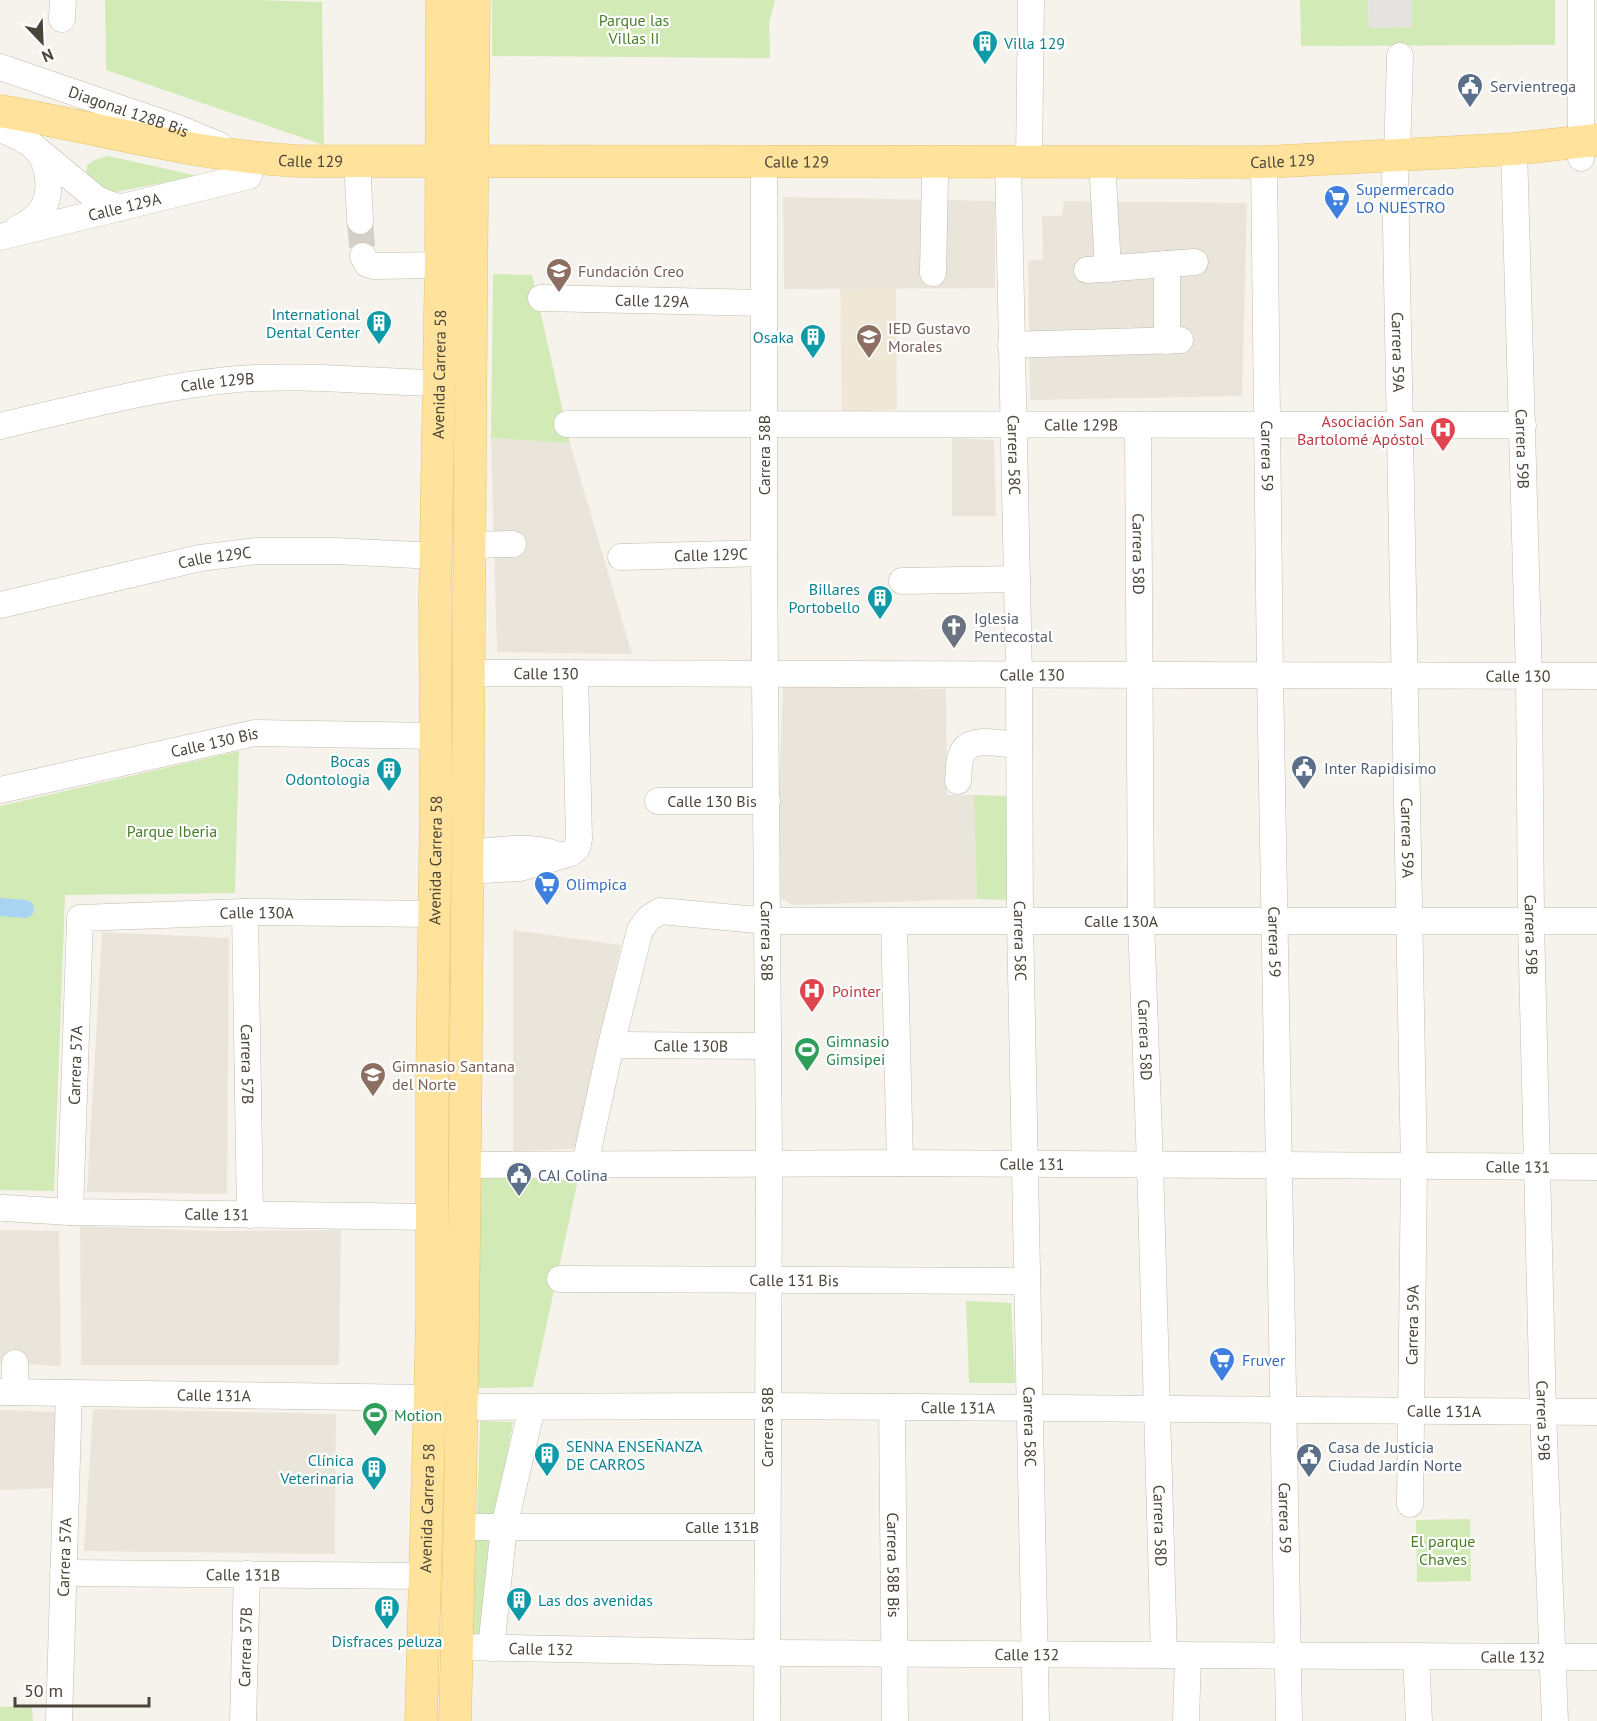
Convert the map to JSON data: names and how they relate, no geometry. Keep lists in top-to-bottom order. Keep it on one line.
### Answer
{"streets":{"main road":["Calle 129","Avenida Carrera 58"],"street":["Diagonal 128B Bis","Calle 129A","Carrera 59A","Calle 129B","Carrera 59B","Carrera 58B","Carrera 58C","Carrera 59","Carrera 58D","Calle 129C","Calle 130","Calle 130 Bis","Calle 130A","Calle 130B","Carrera 57B","Carrera 57A","Calle 131","Calle 131 Bis","Calle 131A","Calle 131B","Carrera 58B Bis","Calle 132"]},"crossings":[["Diagonal 128B Bis","Calle 129"],["Diagonal 128B Bis","Calle 129A"],["Calle 129","Calle 129A"],["Calle 129","Carrera 59A"],["Calle 129","Avenida Carrera 58"],["Calle 129","Carrera 59B"],["Calle 129","Carrera 58B"],["Calle 129","Carrera 58C"],["Calle 129","Carrera 59"],["Calle 129A","Carrera 58B"],["Carrera 59A","Calle 129B"],["Carrera 59A","Calle 130"],["Carrera 59A","Calle 130A"],["Carrera 59A","Calle 131"],["Carrera 59A","Calle 131A"],["Avenida Carrera 58","Calle 129B"],["Avenida Carrera 58","Calle 129C"],["Avenida Carrera 58","Calle 130"],["Avenida Carrera 58","Calle 130 Bis"],["Avenida Carrera 58","Calle 130A"],["Avenida Carrera 58","Calle 131"],["Avenida Carrera 58","Calle 131A"],["Avenida Carrera 58","Calle 131B"],["Avenida Carrera 58","Calle 132"],["Calle 129B","Carrera 59B"],["Calle 129B","Carrera 58B"],["Calle 129B","Carrera 58C"],["Calle 129B","Carrera 59"],["Calle 129B","Carrera 58D"],["Carrera 59B","Calle 130"],["Carrera 59B","Calle 130A"],["Carrera 59B","Calle 131"],["Carrera 59B","Calle 131A"],["Carrera 59B","Calle 132"],["Carrera 58B","Calle 129C"],["Carrera 58B","Calle 130"],["Carrera 58B","Calle 130 Bis"],["Carrera 58B","Calle 130A"],["Carrera 58B","Calle 130B"],["Carrera 58B","Calle 131"],["Carrera 58B","Calle 131 Bis"],["Carrera 58B","Calle 131A"],["Carrera 58B","Calle 131B"],["Carrera 58B","Calle 132"],["Carrera 58C","Calle 130"],["Carrera 58C","Calle 130A"],["Carrera 58C","Calle 131"],["Carrera 58C","Calle 131 Bis"],["Carrera 58C","Calle 131A"],["Carrera 58C","Calle 132"],["Carrera 59","Calle 130"],["Carrera 59","Calle 130A"],["Carrera 59","Calle 131"],["Carrera 59","Calle 131A"],["Carrera 59","Calle 132"],["Carrera 58D","Calle 130"],["Carrera 58D","Calle 130A"],["Carrera 58D","Calle 131"],["Carrera 58D","Calle 131A"],["Carrera 58D","Calle 132"],["Calle 130A","Calle 130B"],["Calle 130A","Carrera 57B"],["Calle 130A","Carrera 57A"],["Carrera 57B","Calle 131"],["Carrera 57B","Calle 131B"],["Carrera 57A","Calle 131"],["Carrera 57A","Calle 131A"],["Carrera 57A","Calle 131B"],["Calle 131A","Carrera 58B Bis"],["Carrera 58B Bis","Calle 132"]],"parks":["Parque las Villas II","Parque Iberia","El parque Chaves"],"places":{"building":["Villa 129","International Dental Center","Osaka","Billares Portobello","Bocas Odontologia","SENNA ENSEÑANZA DE CARROS","Clínica Veterinaria","Las dos avenidas","Disfraces peluza"],"public building":["Servientrega","Inter Rapidisimo","CAI Colina","Casa de Justicia Ciudad Jardín Norte"],"supermarket":["Supermercado LO NUESTRO","Olimpica","Fruver"],"school or university":["Fundación Creo","IED Gustavo Morales","Gimnasio Santana del Norte"],"hospital":["Asociación San Bartolomé Apóstol","Pointer"],"church":["Iglesia Pentecostal"],"sports":["Gimnasio Gimsipei","Motion"]},"scale_bar":"50 m","north":"bottom right"}
